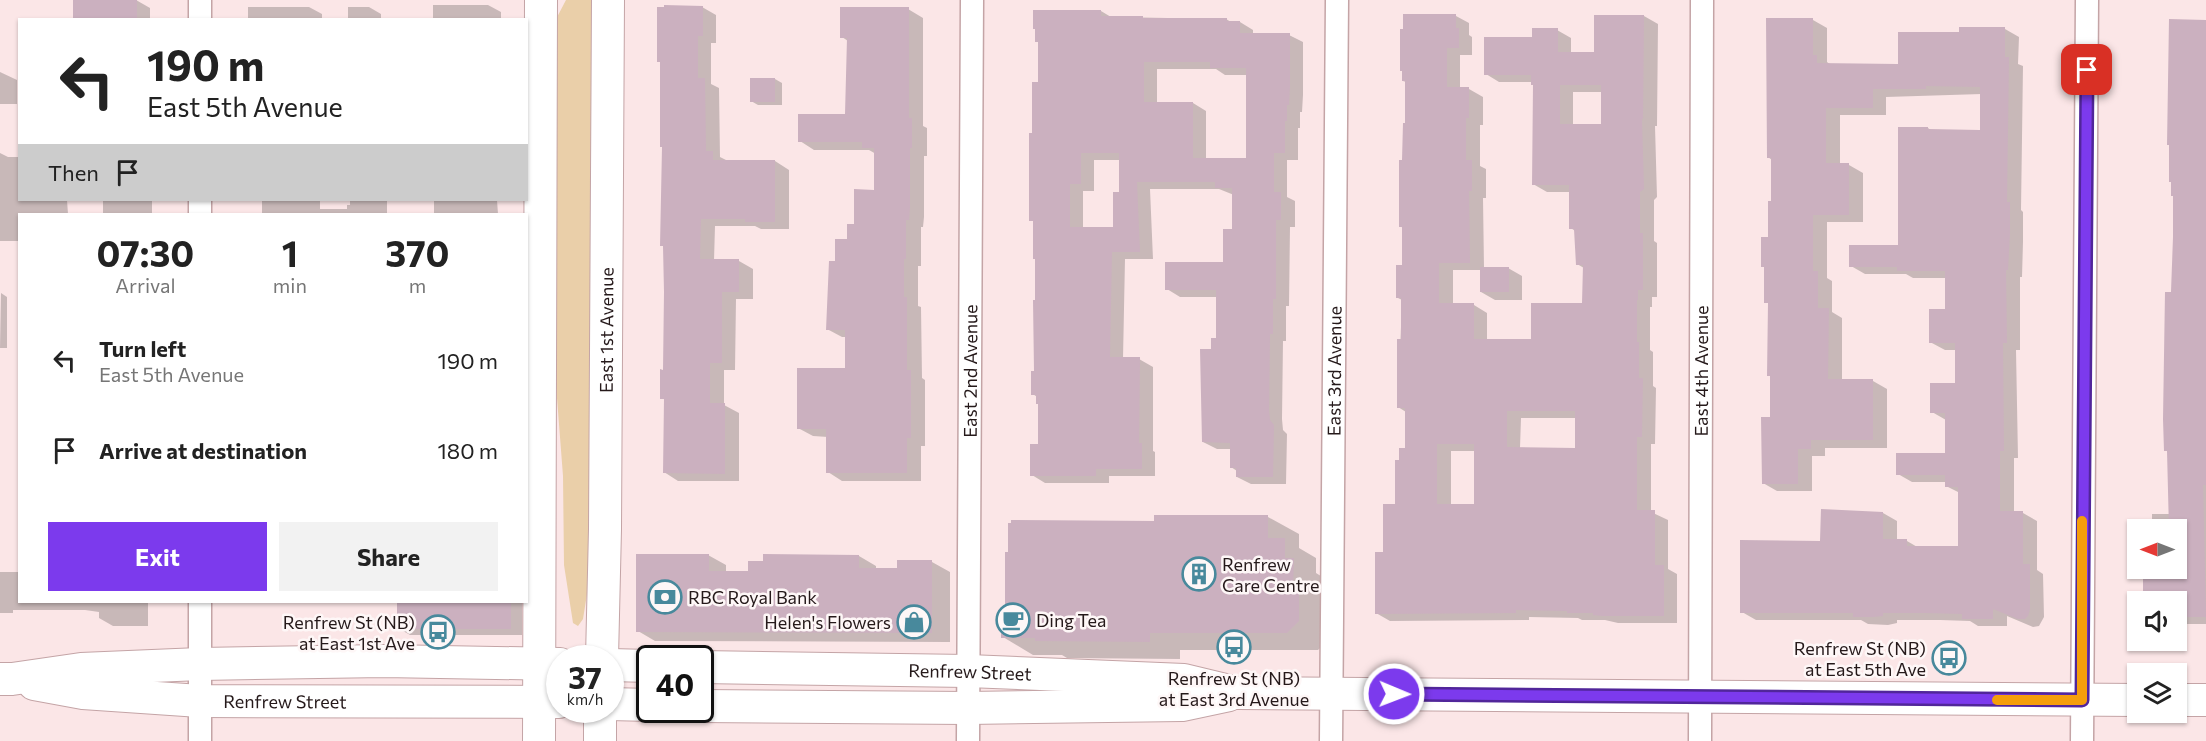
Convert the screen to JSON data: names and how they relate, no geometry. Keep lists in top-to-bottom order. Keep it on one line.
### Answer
{"streets":{"street":["East 1st Avenue","East 2nd Avenue","East 3rd Avenue","East 4th Avenue","Renfrew Street"]},"crossings":[["East 2nd Avenue","Renfrew Street"],["East 3rd Avenue","Renfrew Street"],["East 4th Avenue","Renfrew Street"]],"places":{"building":["Renfrew Care Centre"],"bank":["RBC Royal Bank"],"cafe":["Ding Tea"],"shop":["Helen's Flowers"],"bus stop":["Renfrew St (NB) at East 1st Ave","Renfrew St (NB) at East 3rd Avenue","Renfrew St (NB) at East 5th Ave"]},"north":"left","page":{"turn":["190 m","East 5th Avenue"],"then":"Then","eta":["07:30","Arrival","1","min","370","m"],"list":[{"name":"Turn left","note":"East 5th Avenue","value":"190 m"},{"name":"Arrive at destination","value":"180 m"}],"buttons":["Exit","Share"],"speed":"37 km/h","limit":"40"}}
